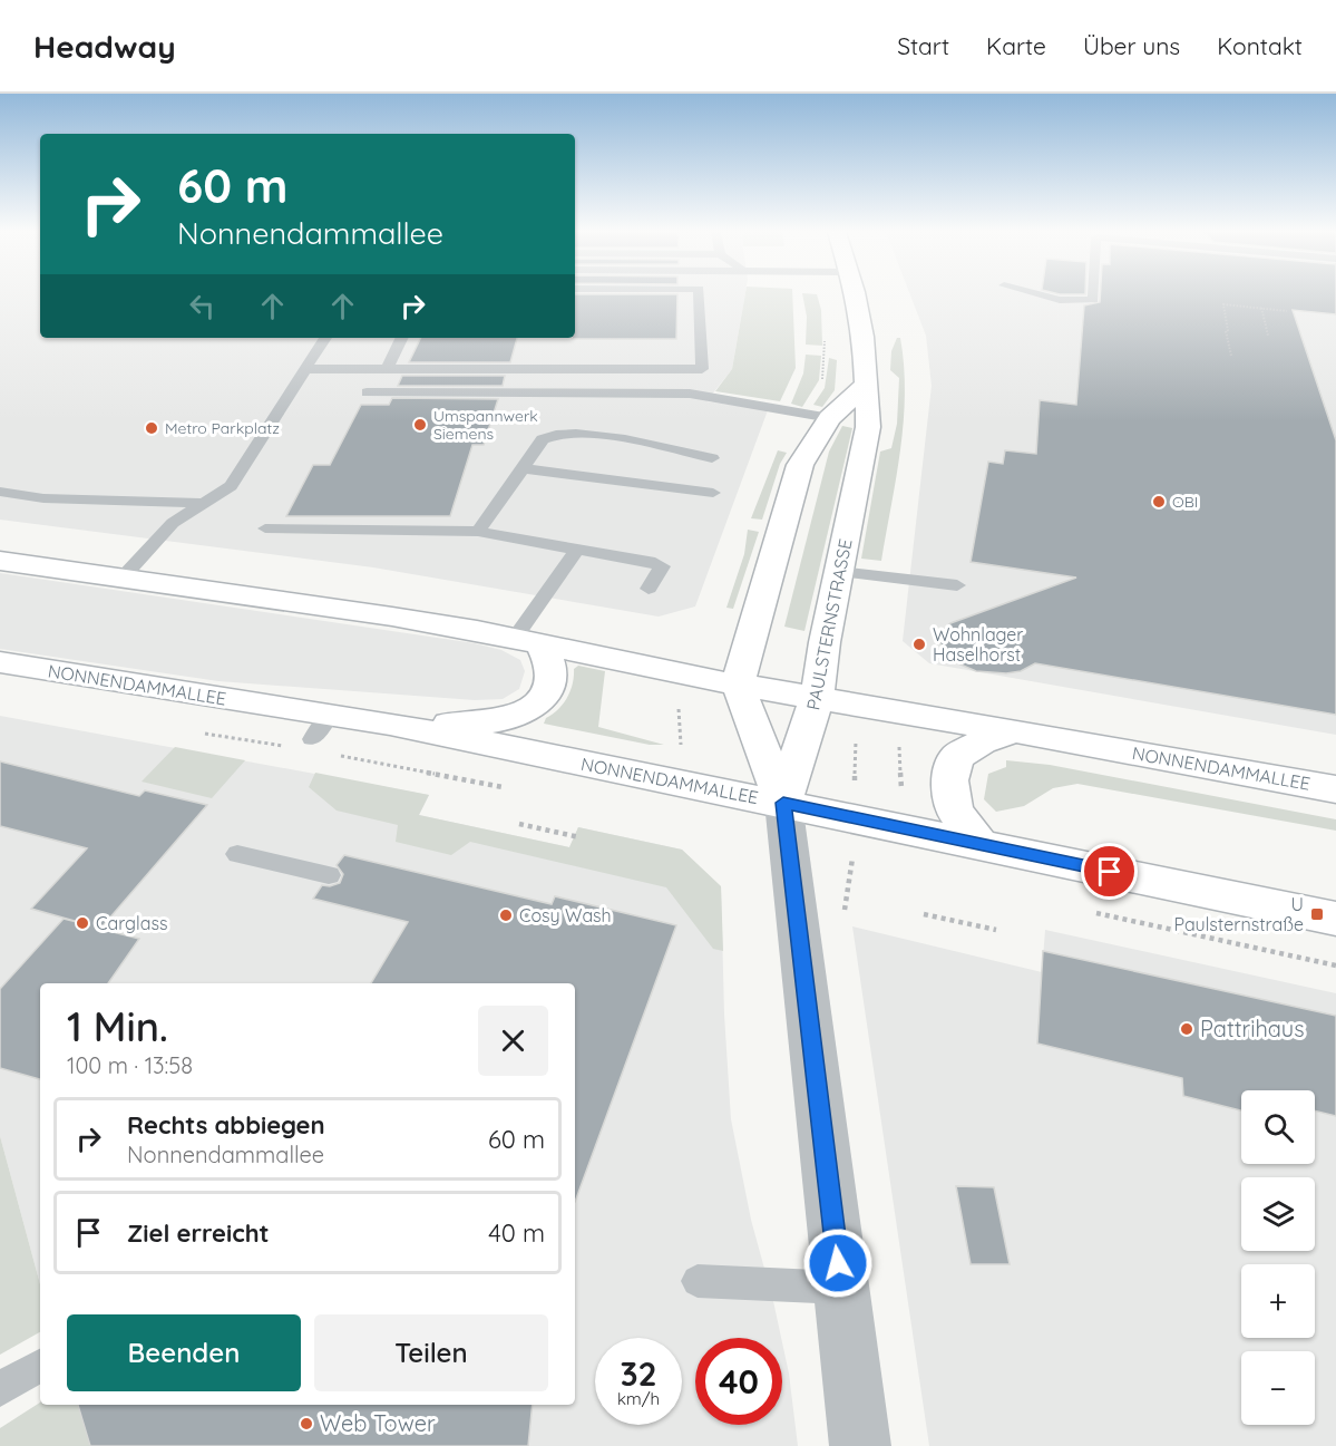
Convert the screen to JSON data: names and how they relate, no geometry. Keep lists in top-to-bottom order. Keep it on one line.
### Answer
{"streets":{"main road":["PAULSTERNSTRASSE","NONNENDAMMALLEE"]},"crossings":[["PAULSTERNSTRASSE","NONNENDAMMALLEE"]],"places":{"other":["Umspannwerk Siemens","Metro Parkplatz","OBI","Wohnlager Haselhorst","Cosy Wash","Carglass","Pattrihaus","Web Tower"],"transit":["U Paulsternstraße"]},"page":{"header":"Headway","nav":["Start","Karte","Über uns","Kontakt"],"turn":["60 m","Nonnendammallee"],"heading":["1 Min.","100 m · 13:58"],"map_buttons":["+","−"],"list":[{"name":"Rechts abbiegen","note":"Nonnendammallee","value":"60 m"},{"name":"Ziel erreicht","value":"40 m"}],"buttons":["Beenden","Teilen"],"speed":"32 km/h","limit":"40"}}
